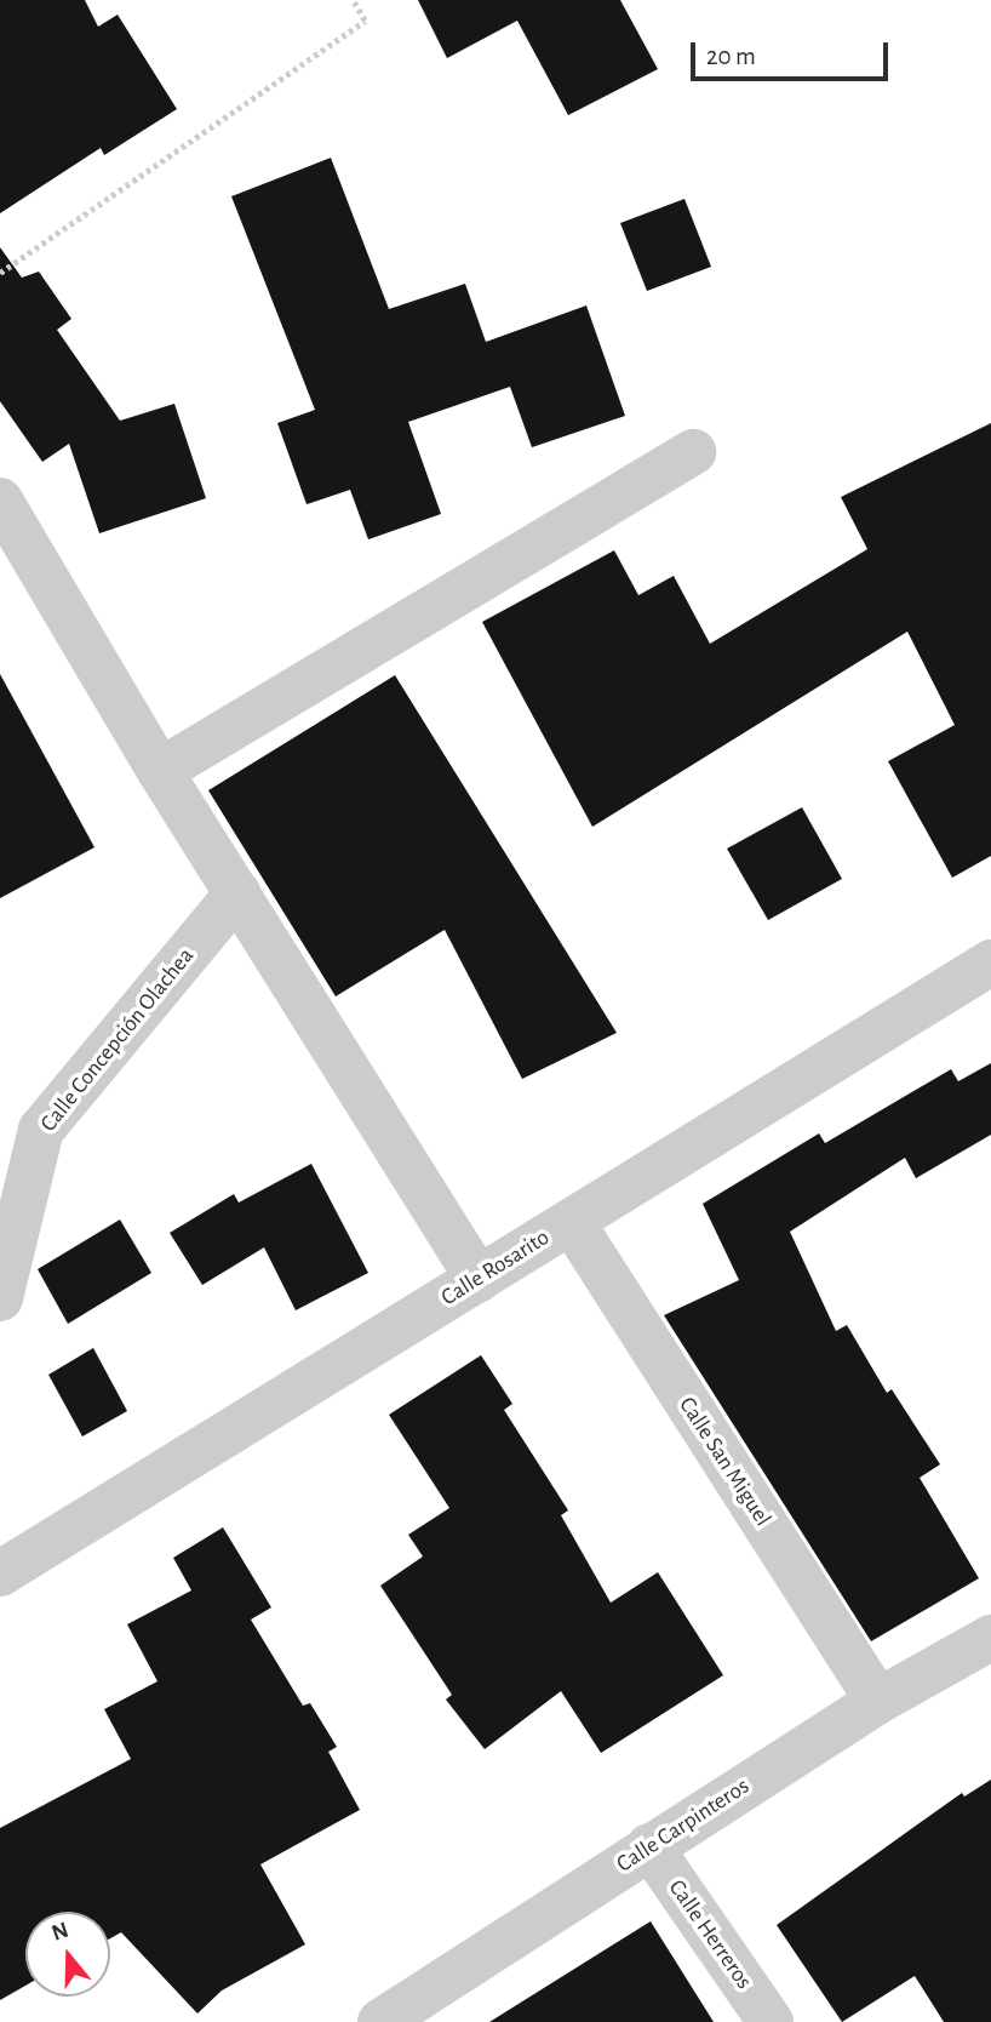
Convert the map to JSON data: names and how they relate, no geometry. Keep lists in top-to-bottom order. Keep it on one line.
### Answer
{"streets":{"street":["Calle Concepción Olachea","Calle Rosarito","Calle San Miguel","Calle Carpinteros","Calle Herreros"]},"crossings":[["Calle Rosarito","Calle San Miguel"],["Calle San Miguel","Calle Carpinteros"],["Calle Carpinteros","Calle Herreros"]],"scale_bar":"20 m","north":"top"}
